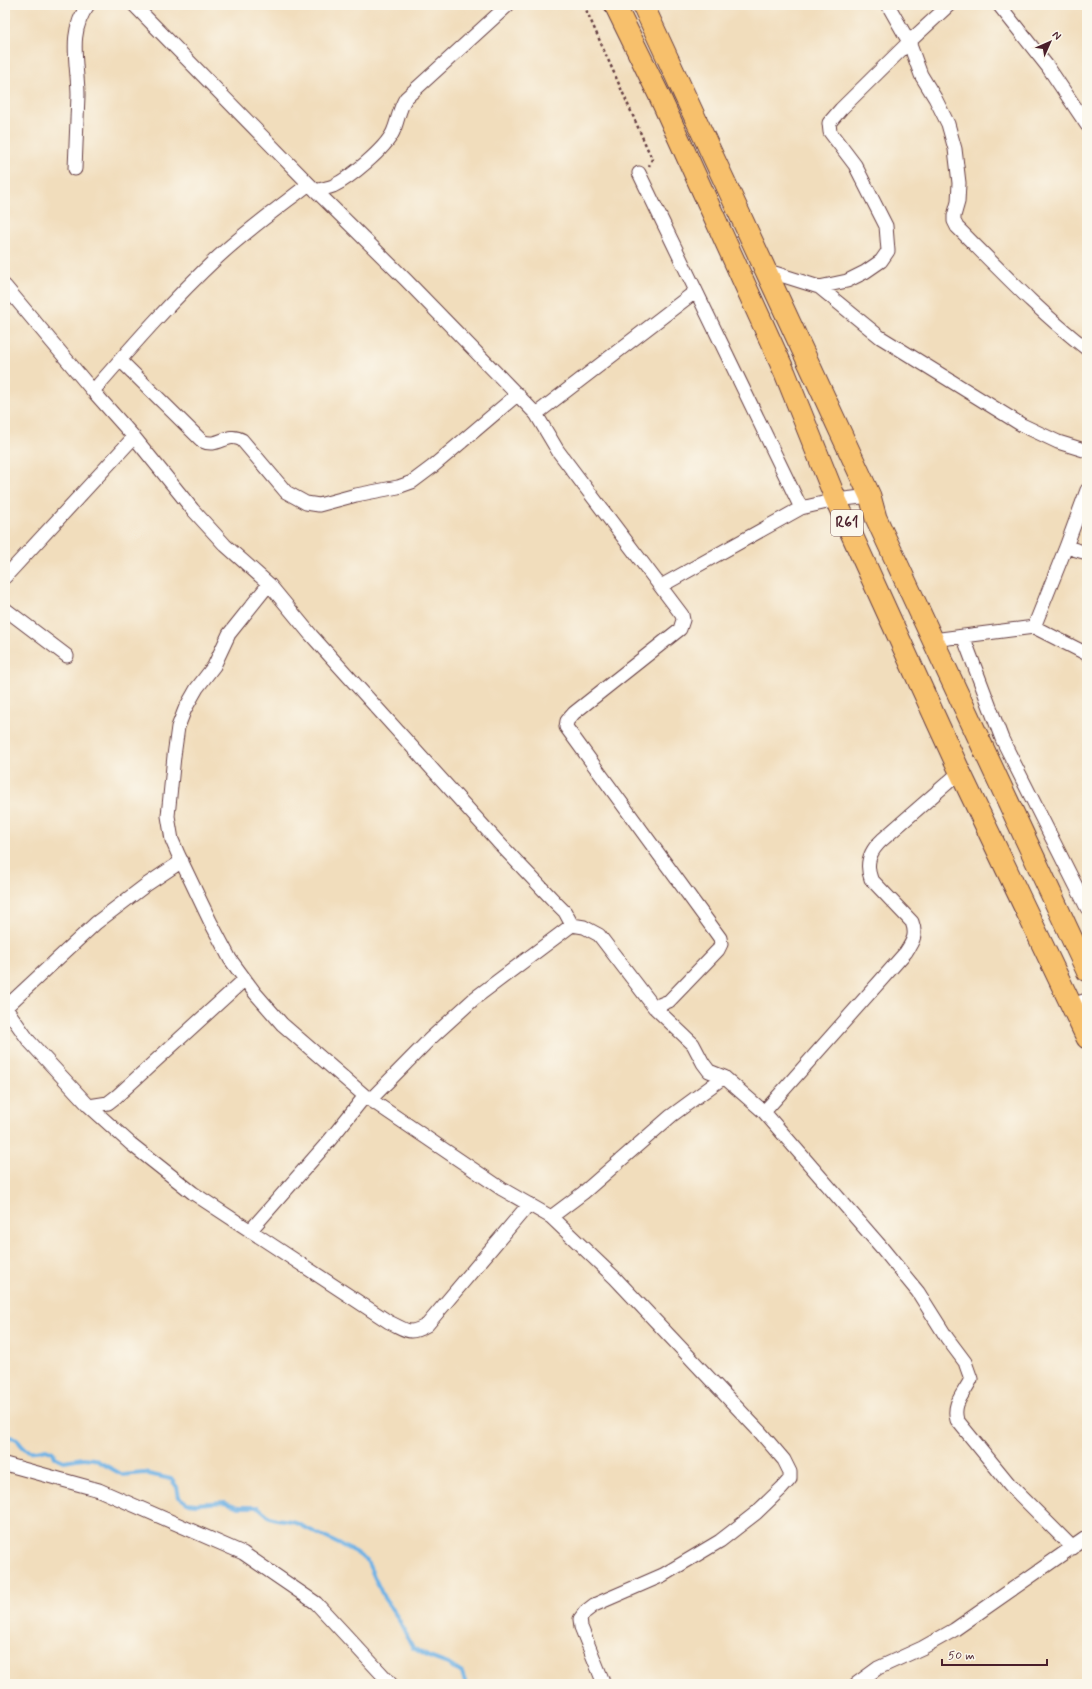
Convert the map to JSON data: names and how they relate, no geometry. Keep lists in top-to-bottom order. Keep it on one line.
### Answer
{"streets":{"main road":["R61"]},"scale_bar":"50 m","north":"top right"}
